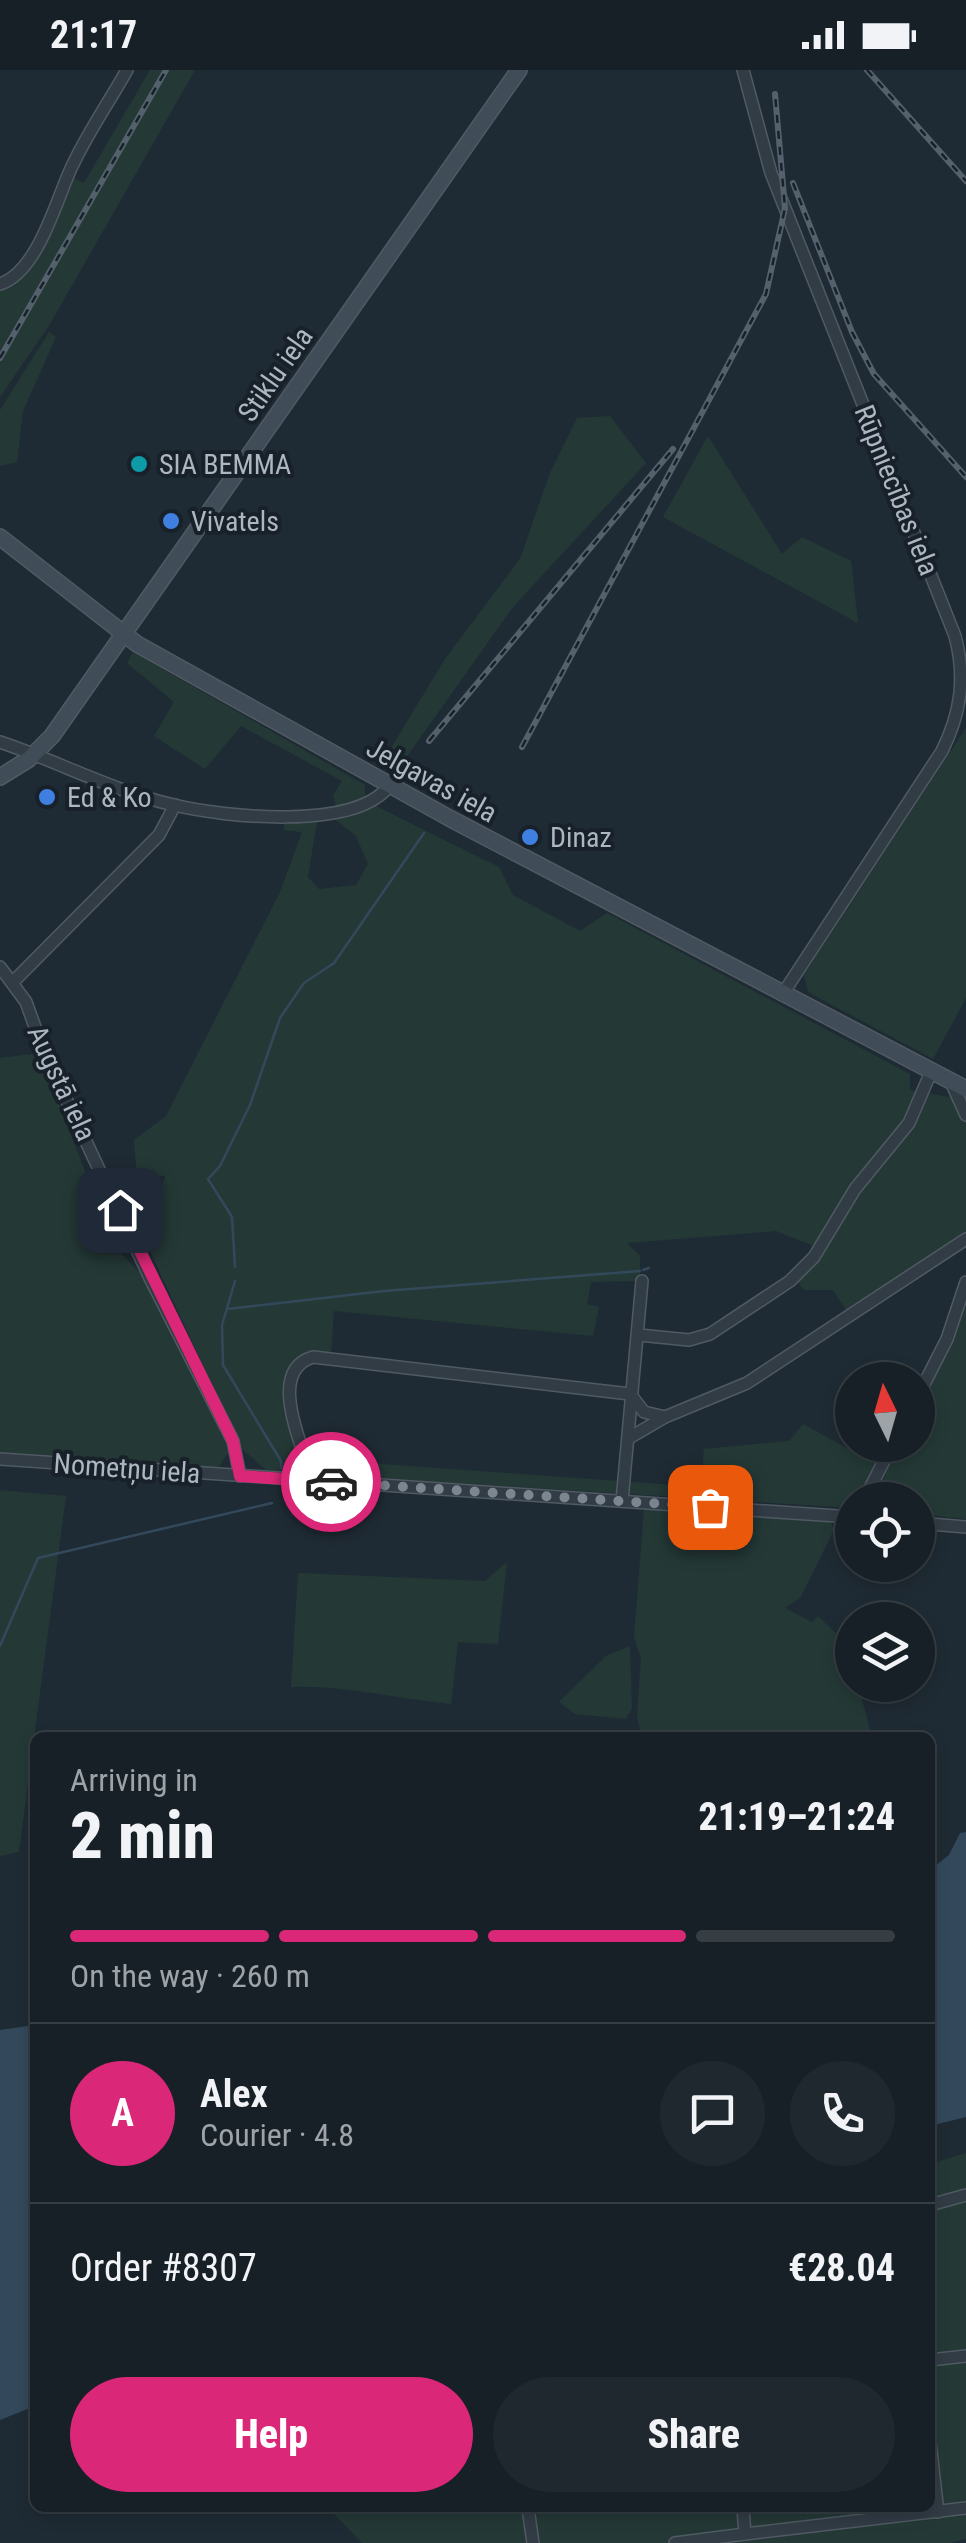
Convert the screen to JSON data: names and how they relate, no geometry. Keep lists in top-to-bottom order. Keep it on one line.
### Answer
{"streets":{"street":["Stiklu iela","Rūpniecības iela","Jelgavas iela","Augstā iela","Nometņu iela"]},"crossings":[["Stiklu iela","Jelgavas iela"],["Rūpniecības iela","Jelgavas iela"],["Augstā iela","Nometņu iela"]],"places":["SIA BEMMA","Vivatels","Ed & Ko","Dinaz"],"north":"top","page":{"status":"21:17","heading":["2 min","Arriving in","21:19–21:24"],"panel":["Alex","Courier · 4.8","Order #8307","€28.04"],"bar":"On the way · 260 m","round":"A","buttons":["Help","Share"]}}
